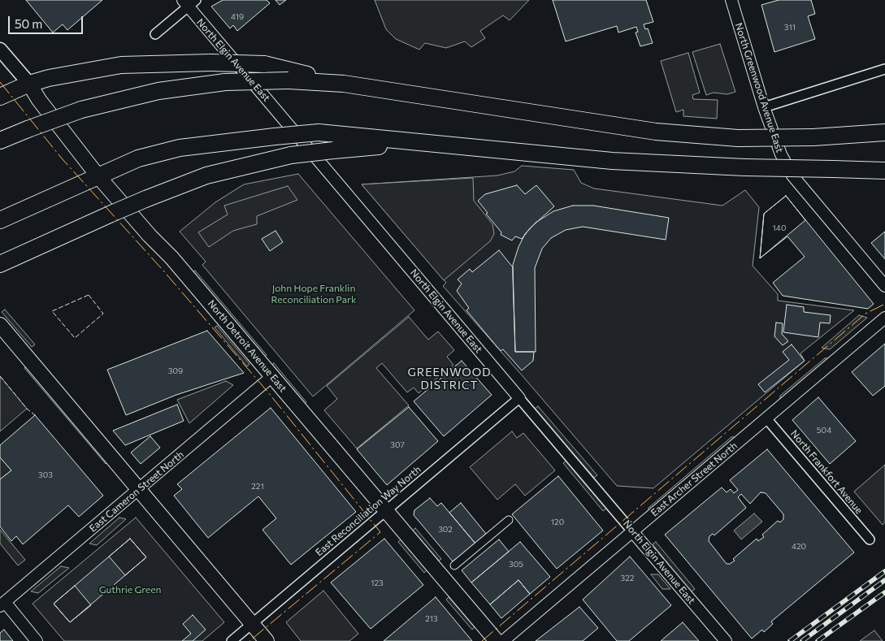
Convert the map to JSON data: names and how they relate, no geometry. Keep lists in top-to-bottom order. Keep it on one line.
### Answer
{"streets":{"main road":["North Detroit Avenue East"],"street":["North Elgin Avenue East","North Greenwood Avenue East","North Frankfort Avenue","East Archer Street North","East Cameron Street North","East Reconciliation Way North"]},"crossings":[["North Elgin Avenue East","East Archer Street North"],["North Elgin Avenue East","East Reconciliation Way North"],["North Detroit Avenue East","East Cameron Street North"],["North Detroit Avenue East","East Reconciliation Way North"],["North Frankfort Avenue","East Archer Street North"]],"districts":["GREENWOOD DISTRICT"],"parks":["John Hope Franklin Reconciliation Park","Guthrie Green"],"house_numbers":["419","311","140","309","504","307","303","221","120","302","420","305","322","123","213"],"scale_bar":"50 m"}
